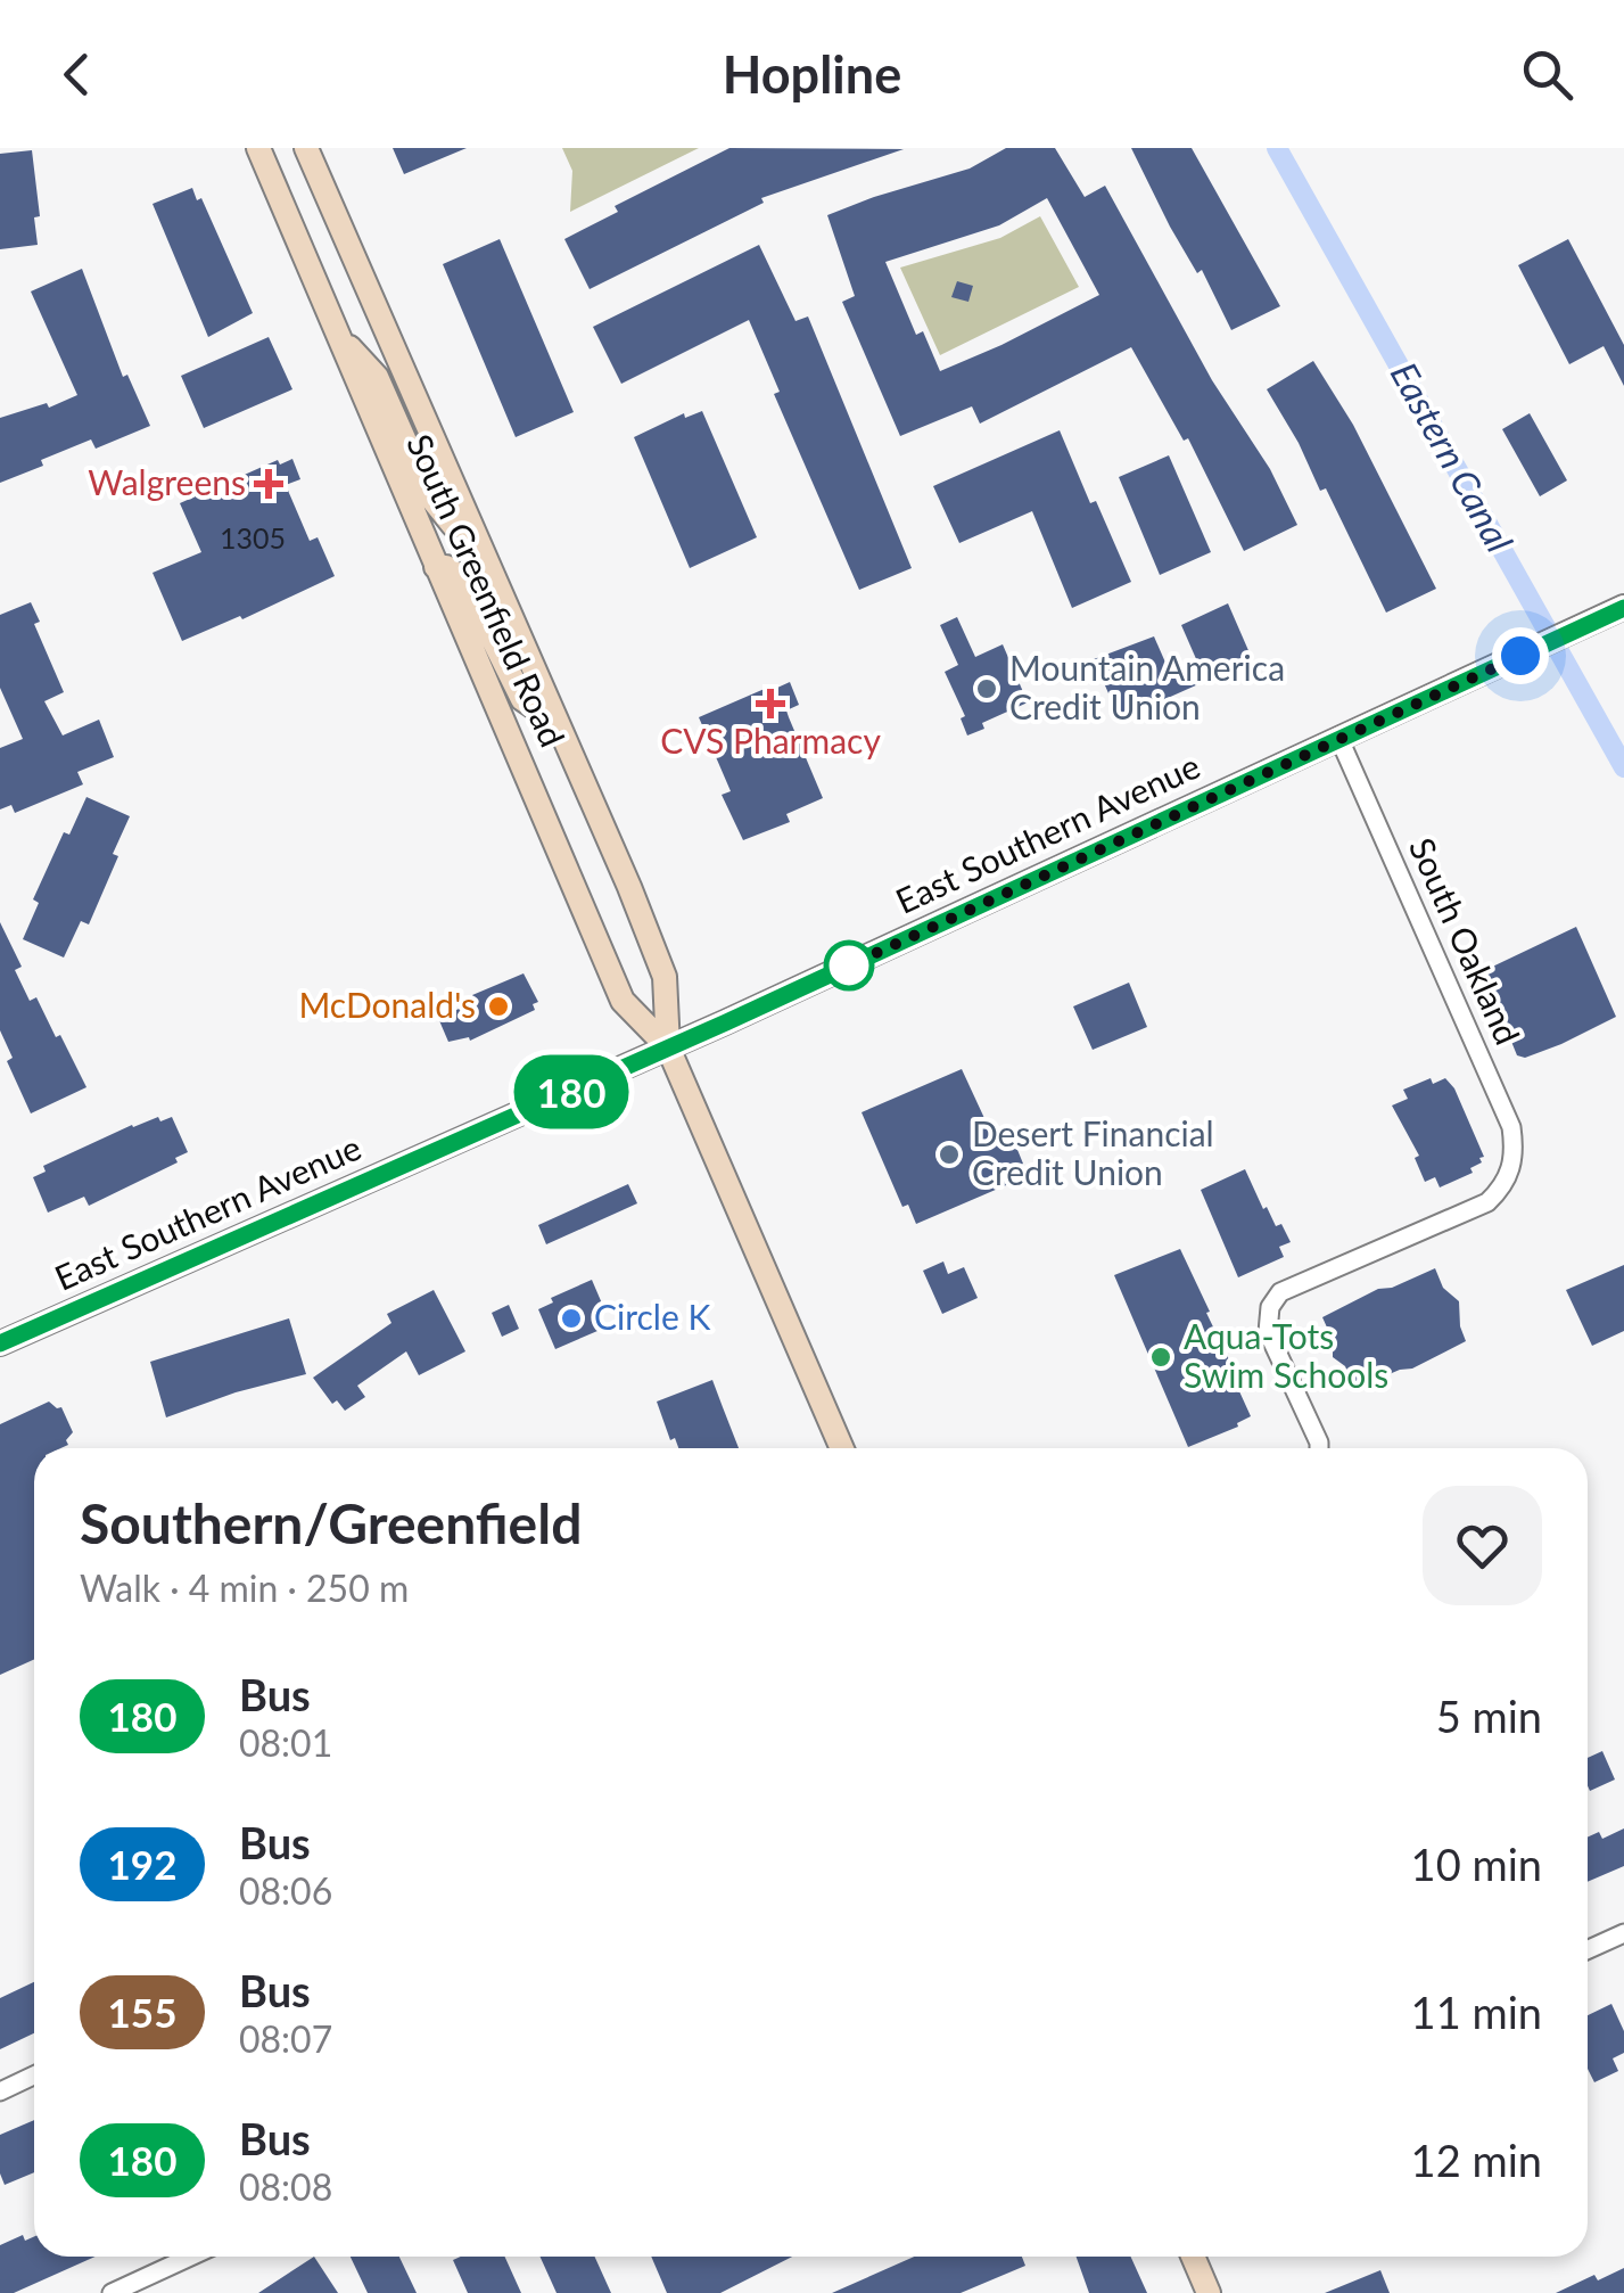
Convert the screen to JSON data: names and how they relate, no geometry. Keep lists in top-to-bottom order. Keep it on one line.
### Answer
{"streets":{"main road":["South Greenfield Road","East Southern Avenue"],"street":["South Oakland"]},"crossings":[["South Greenfield Road","East Southern Avenue"],["East Southern Avenue","South Oakland"]],"water":["Eastern Canal"],"places":{"health":["Walgreens","CVS Pharmacy"],"other":["Mountain America Credit Union","McDonald's","Desert Financial Credit Union","Circle K","Aqua-Tots Swim Schools"]},"lines":["bus line 180"],"house_numbers":["1305"],"page":{"header":"Hopline","on_map":"180","heading":["Southern/Greenfield","Walk · 4 min · 250 m"],"list":[{"mark":"180","name":"Bus","note":"08:01","value":"5 min"},{"mark":"192","name":"Bus","note":"08:06","value":"10 min"},{"mark":"155","name":"Bus","note":"08:07","value":"11 min"},{"mark":"180","name":"Bus","note":"08:08","value":"12 min"}]}}
